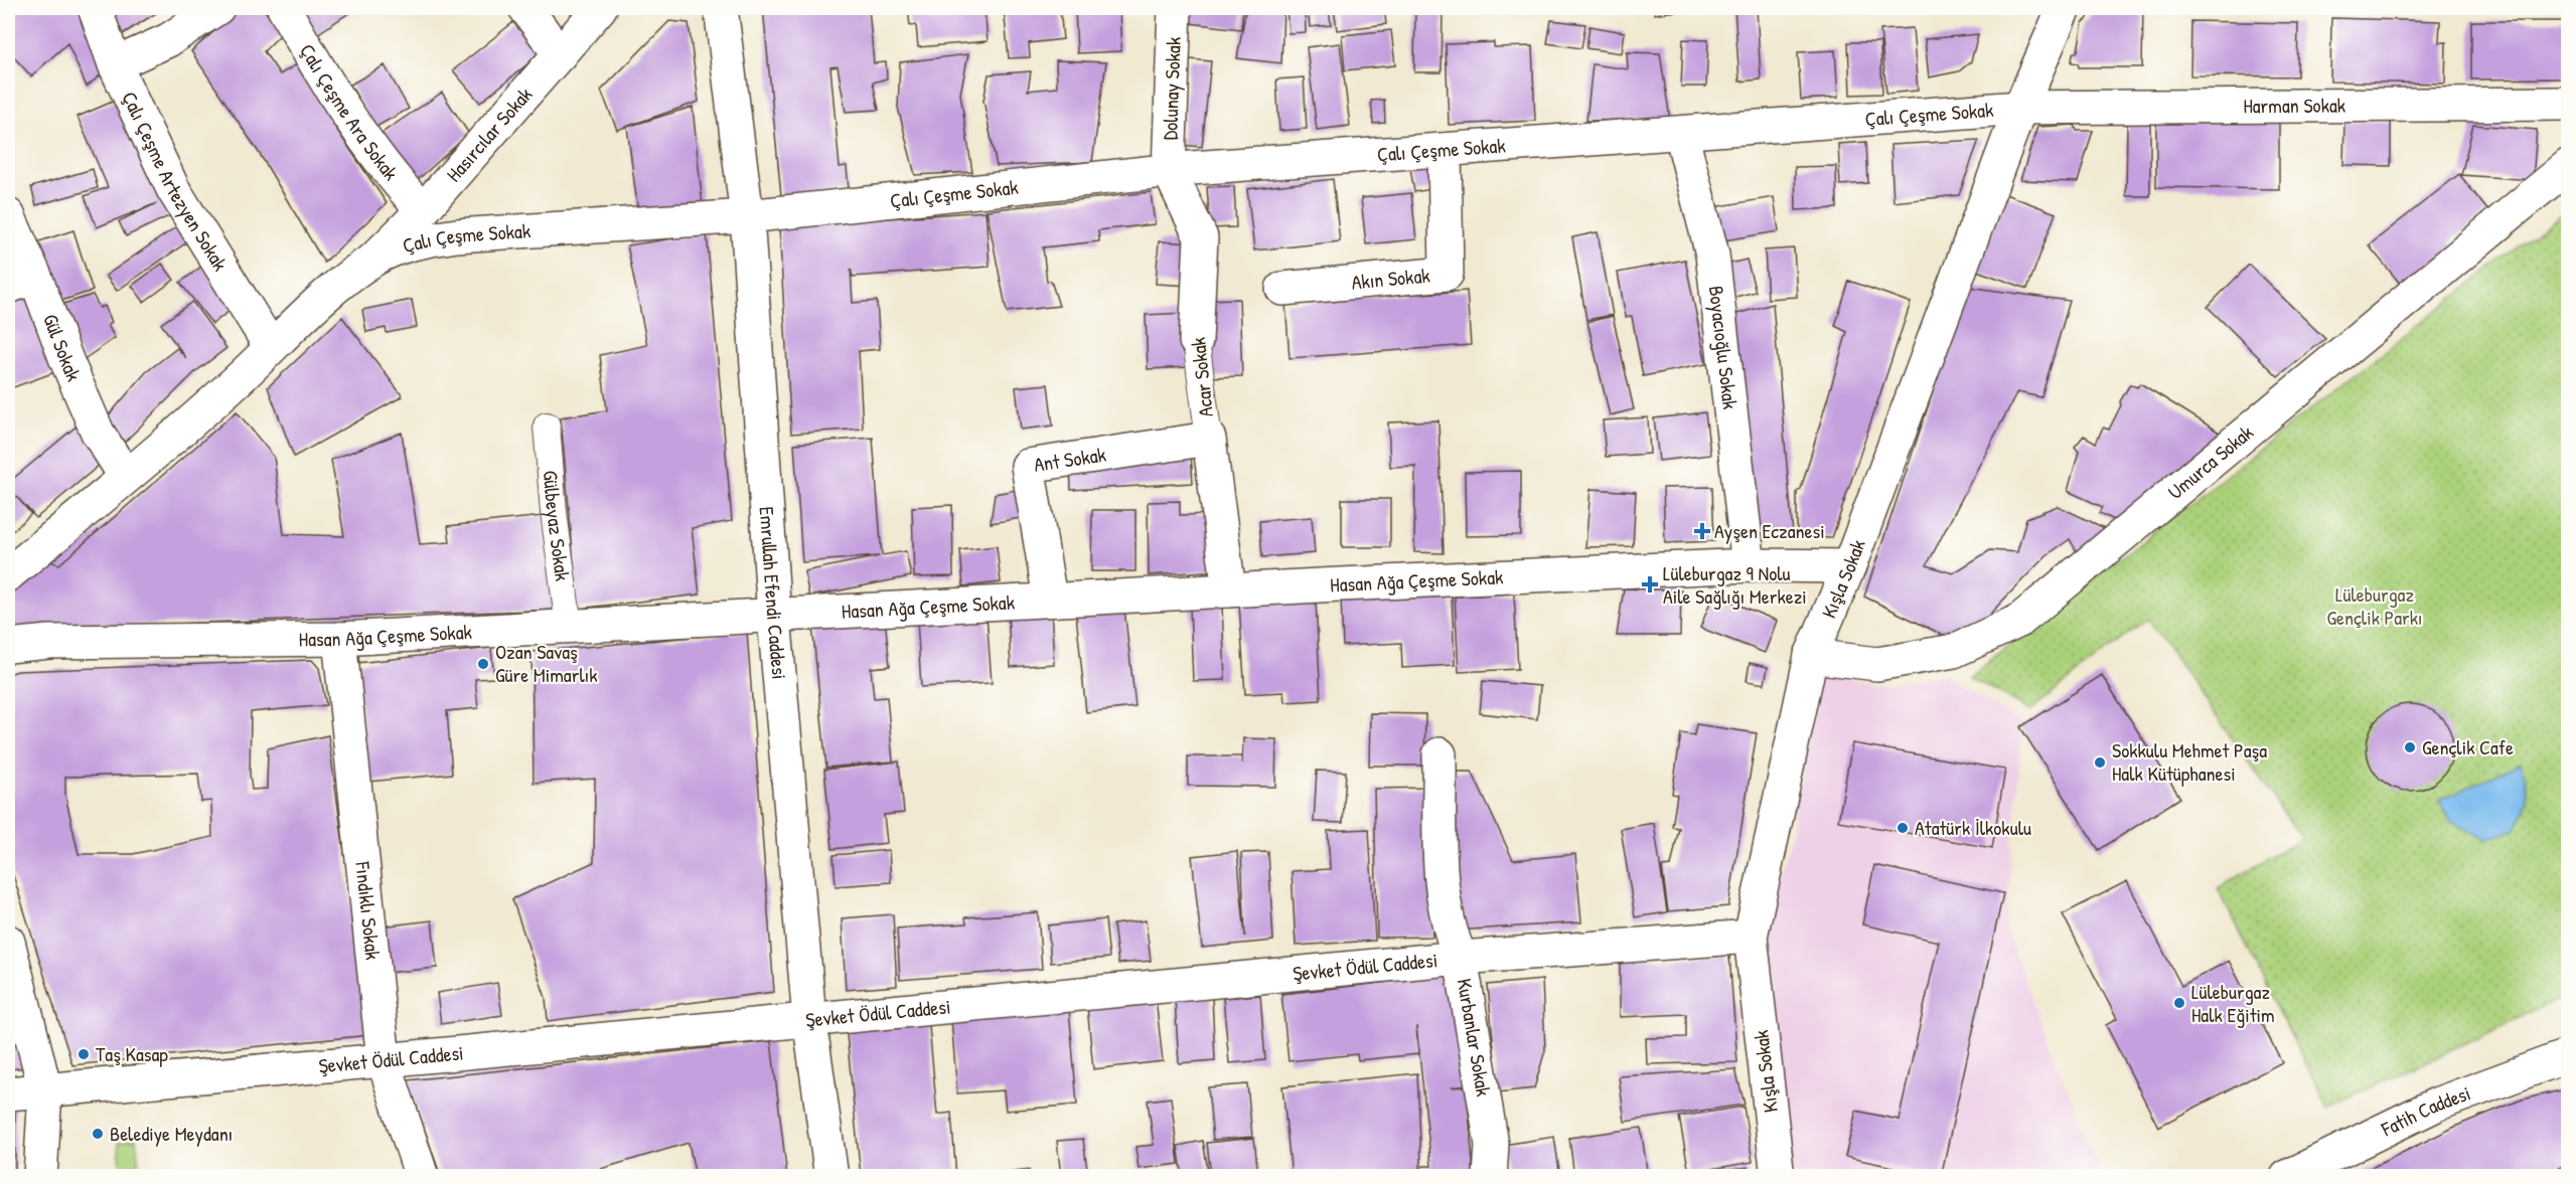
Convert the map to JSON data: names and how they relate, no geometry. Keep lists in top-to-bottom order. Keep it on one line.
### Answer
{"streets":{"street":["Dolunay Sokak","Harman Sokak","Çalı Çeşme Ara Sokak","Çalı Çeşme Sokak","Hasırcılar Sokak","Çalı Çeşme Artezyen Sokak","Akın Sokak","Boyacıoğlu Sokak","Gül Sokak","Acar Sokak","Ant Sokak","Umurca Sokak","Gülbeyaz Sokak","Kışla Sokak","Hasan Ağa Çeşme Sokak","Emrullah Efendi Caddesi","Fındıklı Sokak","Şevket Ödül Caddesi","Kurbanlar Sokak","Fatih Caddesi"]},"crossings":[["Dolunay Sokak","Çalı Çeşme Sokak"],["Dolunay Sokak","Acar Sokak"],["Harman Sokak","Çalı Çeşme Sokak"],["Harman Sokak","Kışla Sokak"],["Çalı Çeşme Ara Sokak","Hasırcılar Sokak"],["Çalı Çeşme Sokak","Hasırcılar Sokak"],["Çalı Çeşme Sokak","Çalı Çeşme Artezyen Sokak"],["Çalı Çeşme Sokak","Akın Sokak"],["Çalı Çeşme Sokak","Boyacıoğlu Sokak"],["Çalı Çeşme Sokak","Gül Sokak"],["Çalı Çeşme Sokak","Acar Sokak"],["Çalı Çeşme Sokak","Kışla Sokak"],["Çalı Çeşme Sokak","Emrullah Efendi Caddesi"],["Boyacıoğlu Sokak","Hasan Ağa Çeşme Sokak"],["Acar Sokak","Ant Sokak"],["Acar Sokak","Hasan Ağa Çeşme Sokak"],["Ant Sokak","Hasan Ağa Çeşme Sokak"],["Umurca Sokak","Kışla Sokak"],["Gülbeyaz Sokak","Hasan Ağa Çeşme Sokak"],["Kışla Sokak","Hasan Ağa Çeşme Sokak"],["Kışla Sokak","Şevket Ödül Caddesi"],["Hasan Ağa Çeşme Sokak","Emrullah Efendi Caddesi"],["Hasan Ağa Çeşme Sokak","Fındıklı Sokak"],["Emrullah Efendi Caddesi","Şevket Ödül Caddesi"],["Fındıklı Sokak","Şevket Ödül Caddesi"],["Şevket Ödül Caddesi","Kurbanlar Sokak"]],"parks":["Lüleburgaz Gençlik Parkı"],"places":{"health":["Ayşen Eczanesi","Lüleburgaz 9 Nolu Aile Sağlığı Merkezi"],"other":["Ozan Savaş Güre Mimarlık","Gençlik Cafe","Sokkulu Mehmet Paşa Halk Kütüphanesi","Atatürk İlkokulu","Lüleburgaz Halk Eğitim","Taş Kasap","Belediye Meydanı"]}}
